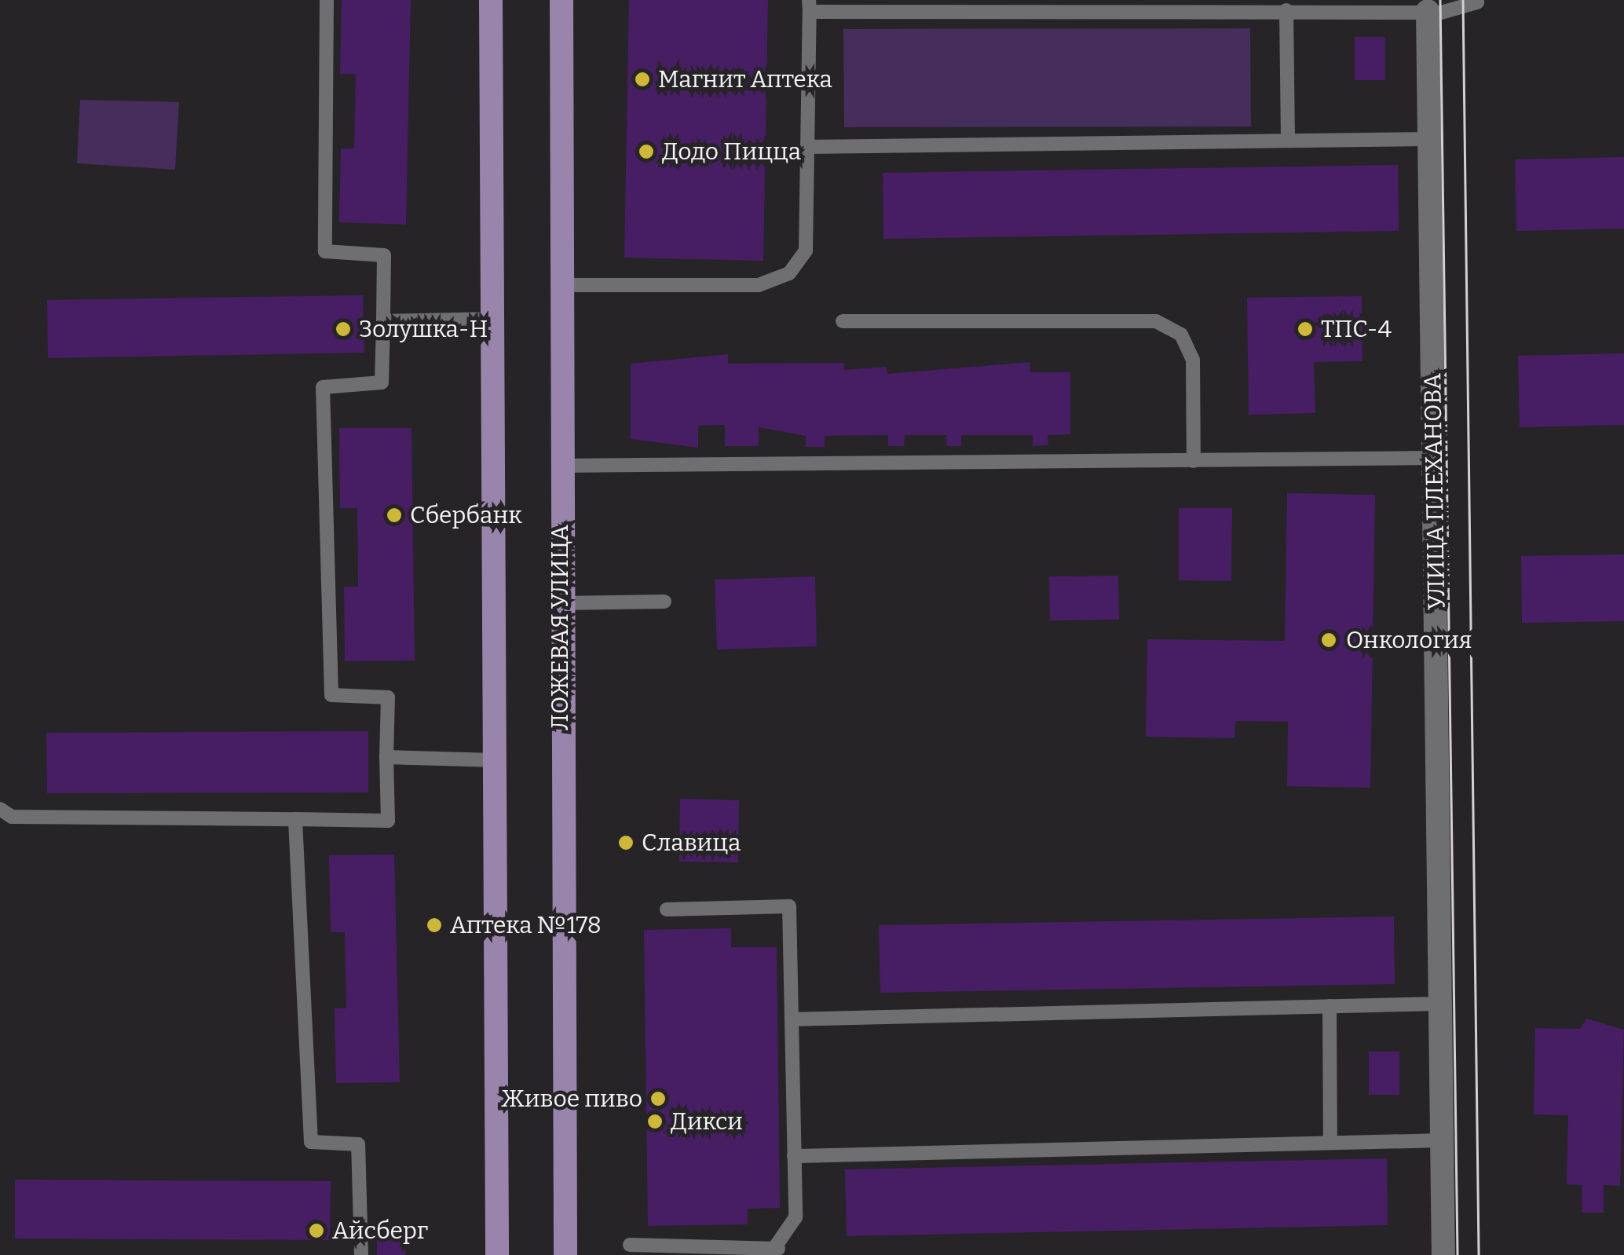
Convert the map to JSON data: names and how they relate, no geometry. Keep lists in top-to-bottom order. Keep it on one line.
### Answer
{"streets":{"main road":["ЛОЖЕВАЯ УЛИЦА"],"street":["УЛИЦА ПЛЕХАНОВА"]},"places":["Магнит Аптека","Додо Пицца","Золушка-Н","ТПС-4","Сбербанк","Онкология","Славица","Аптека №178","Живое пиво","Дикси","Айсберг"]}
